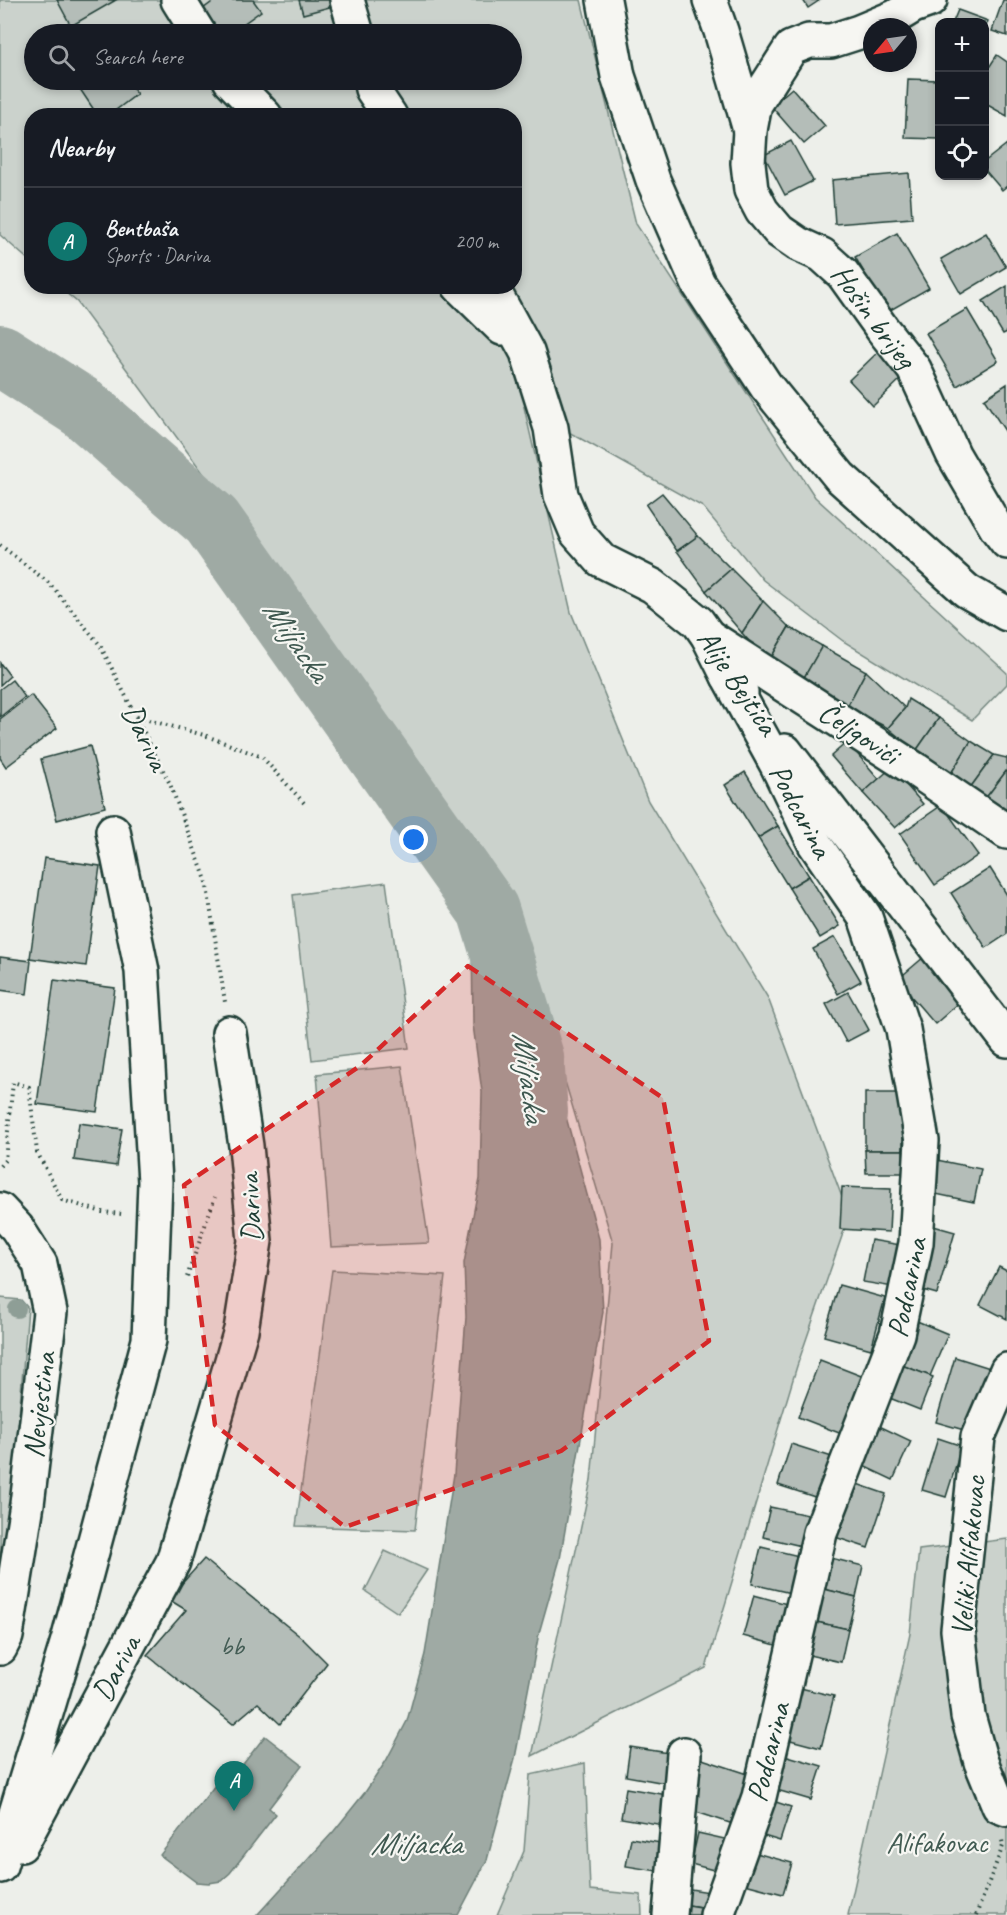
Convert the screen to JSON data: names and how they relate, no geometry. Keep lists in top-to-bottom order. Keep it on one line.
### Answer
{"streets":{"street":["Hošin brijeg","Alije Bejtića","Čeljgovići","Dariva","Podcarina","Nevjestina","Veliki Alifakovac"]},"crossings":[["Alije Bejtića","Čeljgovići"],["Alije Bejtića","Podcarina"]],"water":["Miljacka"],"parks":["Alifakovac"],"house_numbers":["bb"],"north":"bottom left","page":{"map_buttons":["+","−"],"search":"Search here","heading":"Nearby","list":[{"mark":"A","name":"Bentbaša","note":"Sports · Dariva","value":"200 m"}],"pins":"A"}}
